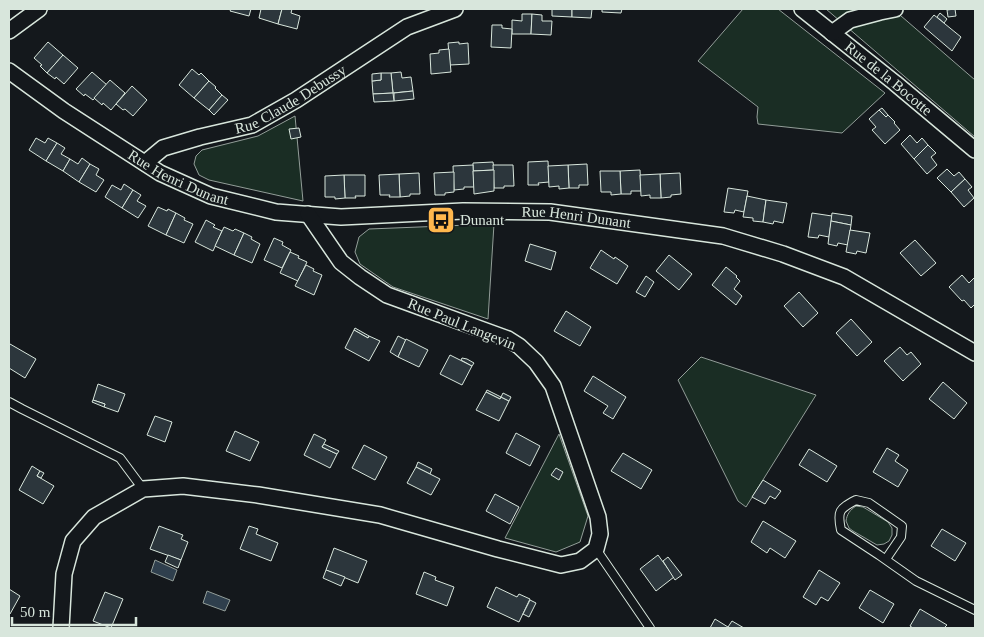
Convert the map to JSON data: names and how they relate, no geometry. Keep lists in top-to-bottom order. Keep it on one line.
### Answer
{"streets":{"street":["Rue de la Bocotte","Rue Claude Debussy","Rue Henri Dunant","Rue Paul Langevin"]},"crossings":[["Rue Claude Debussy","Rue Henri Dunant"],["Rue Henri Dunant","Rue Paul Langevin"]],"places":{"bus stop":["Dunant"]},"scale_bar":"50 m"}
